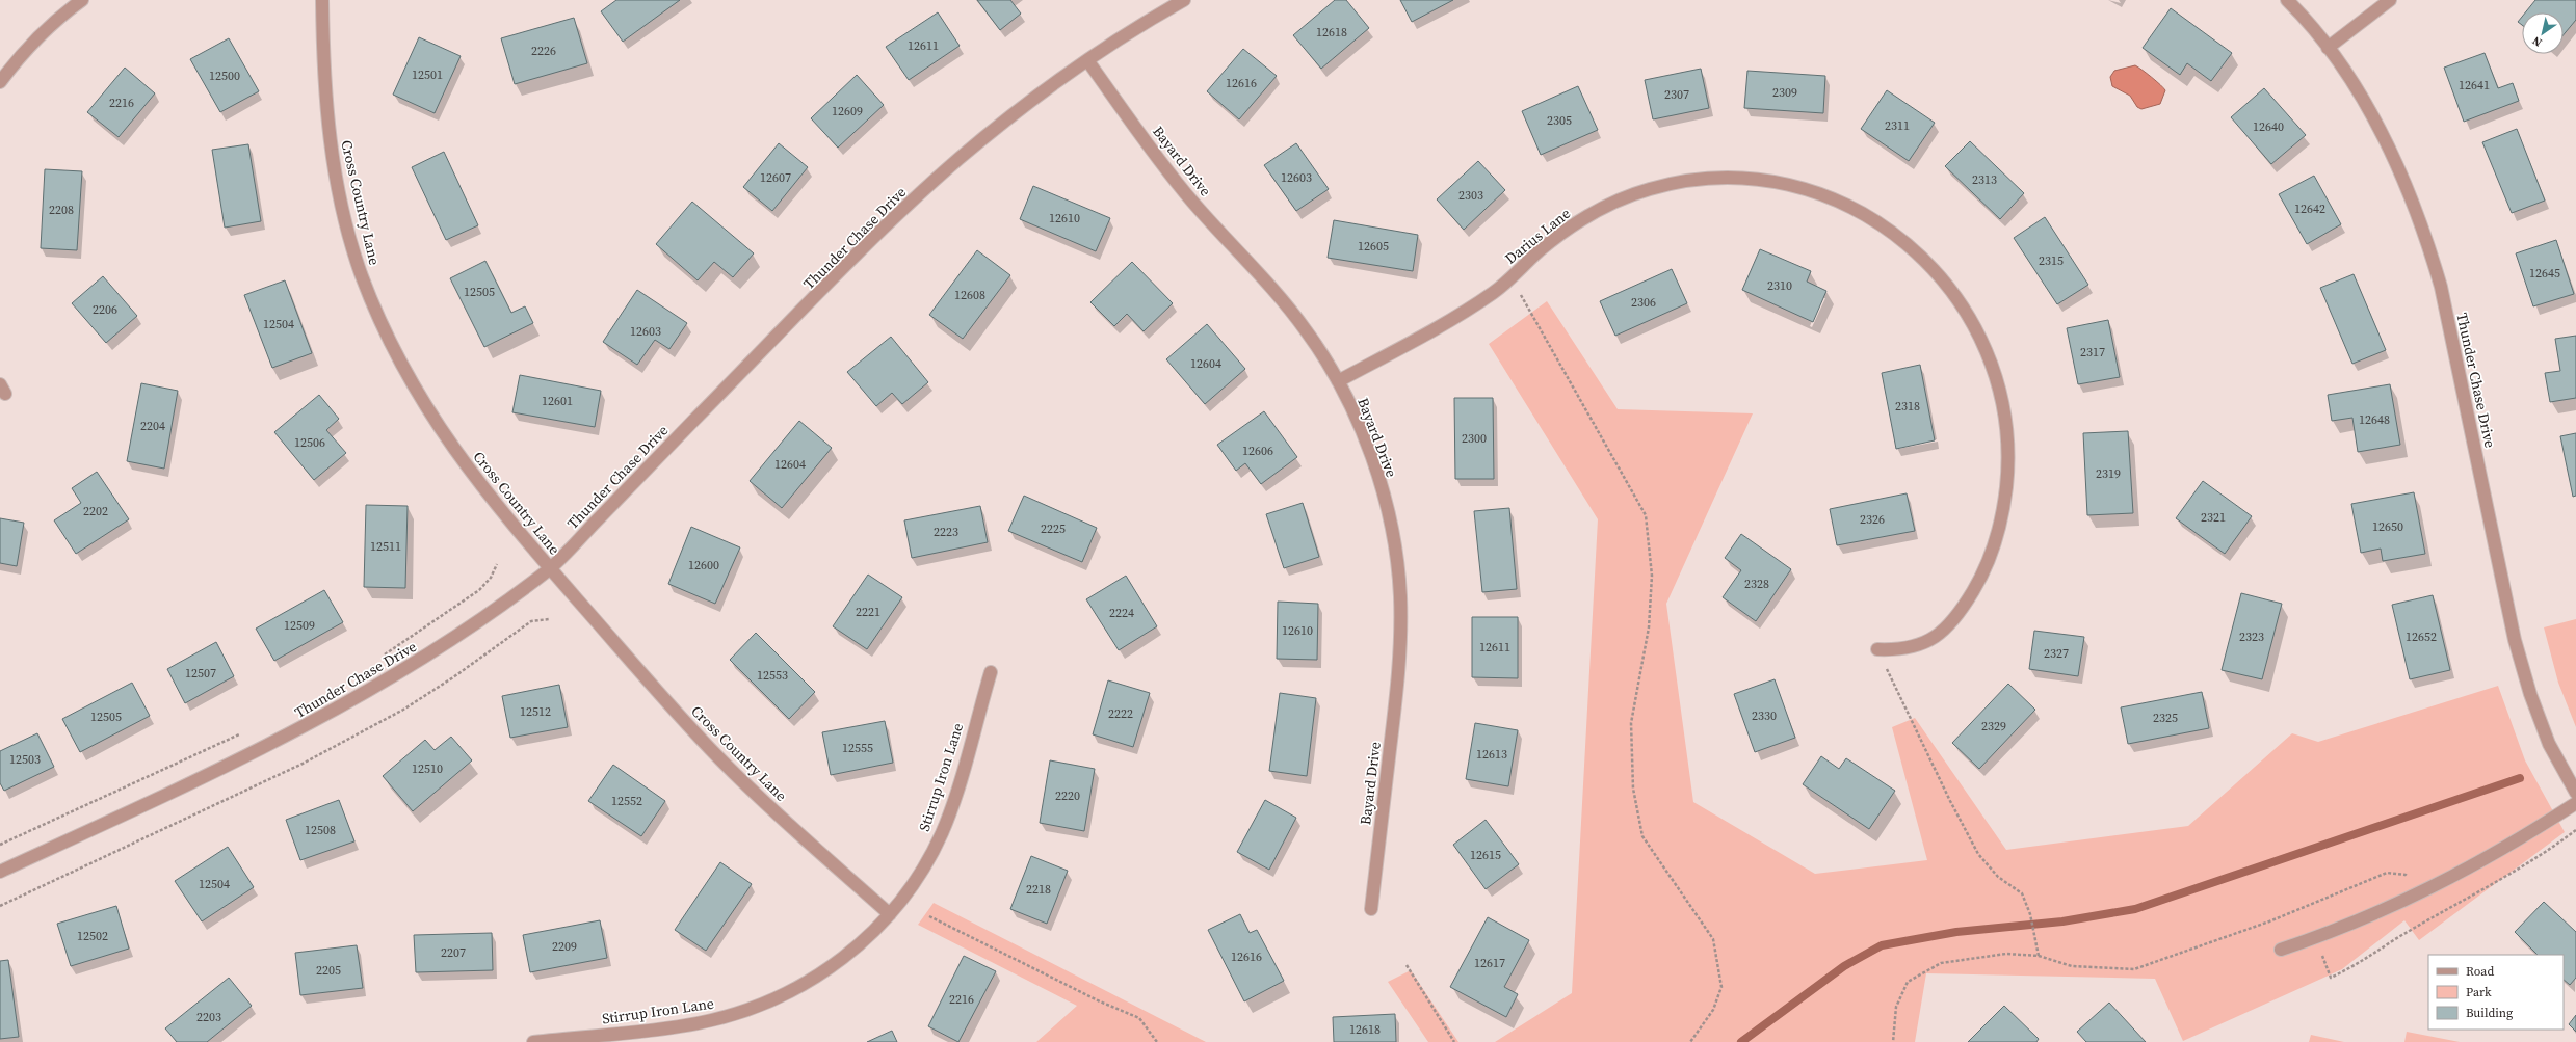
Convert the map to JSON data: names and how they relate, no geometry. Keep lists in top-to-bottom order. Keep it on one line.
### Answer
{"streets":{"street":["Bayard Drive","Cross Country Lane","Darius Lane","Thunder Chase Drive","Stirrup Iron Lane"]},"crossings":[["Bayard Drive","Darius Lane"],["Bayard Drive","Thunder Chase Drive"],["Cross Country Lane","Thunder Chase Drive"],["Cross Country Lane","Stirrup Iron Lane"]],"house_numbers":["12618","12611","2226","12501","12500","12616","12641","2309","2307","2216","12609","2305","2311","12640","12607","12603","2313","2303","12642","2208","12610","12605","2315","12645","2310","12505","12608","2306","2206","12504","12603","2317","12604","12601","2318","12648","2204","2300","12506","12606","12604","2319","2202","2321","2326","12650","2225","2223","12511","12600","2328","2221","2224","12509","12610","2323","12652","12611","2327","12507","12553","12512","2222","2330","12505","2325","2329","12555","12613","12503","12510","2220","12552","12508","12615","12504","2218","12502","2209","2207","12616","12617","2205","2216","2203","12618"],"legend":["Road","Park","Building"],"north":"bottom left"}
